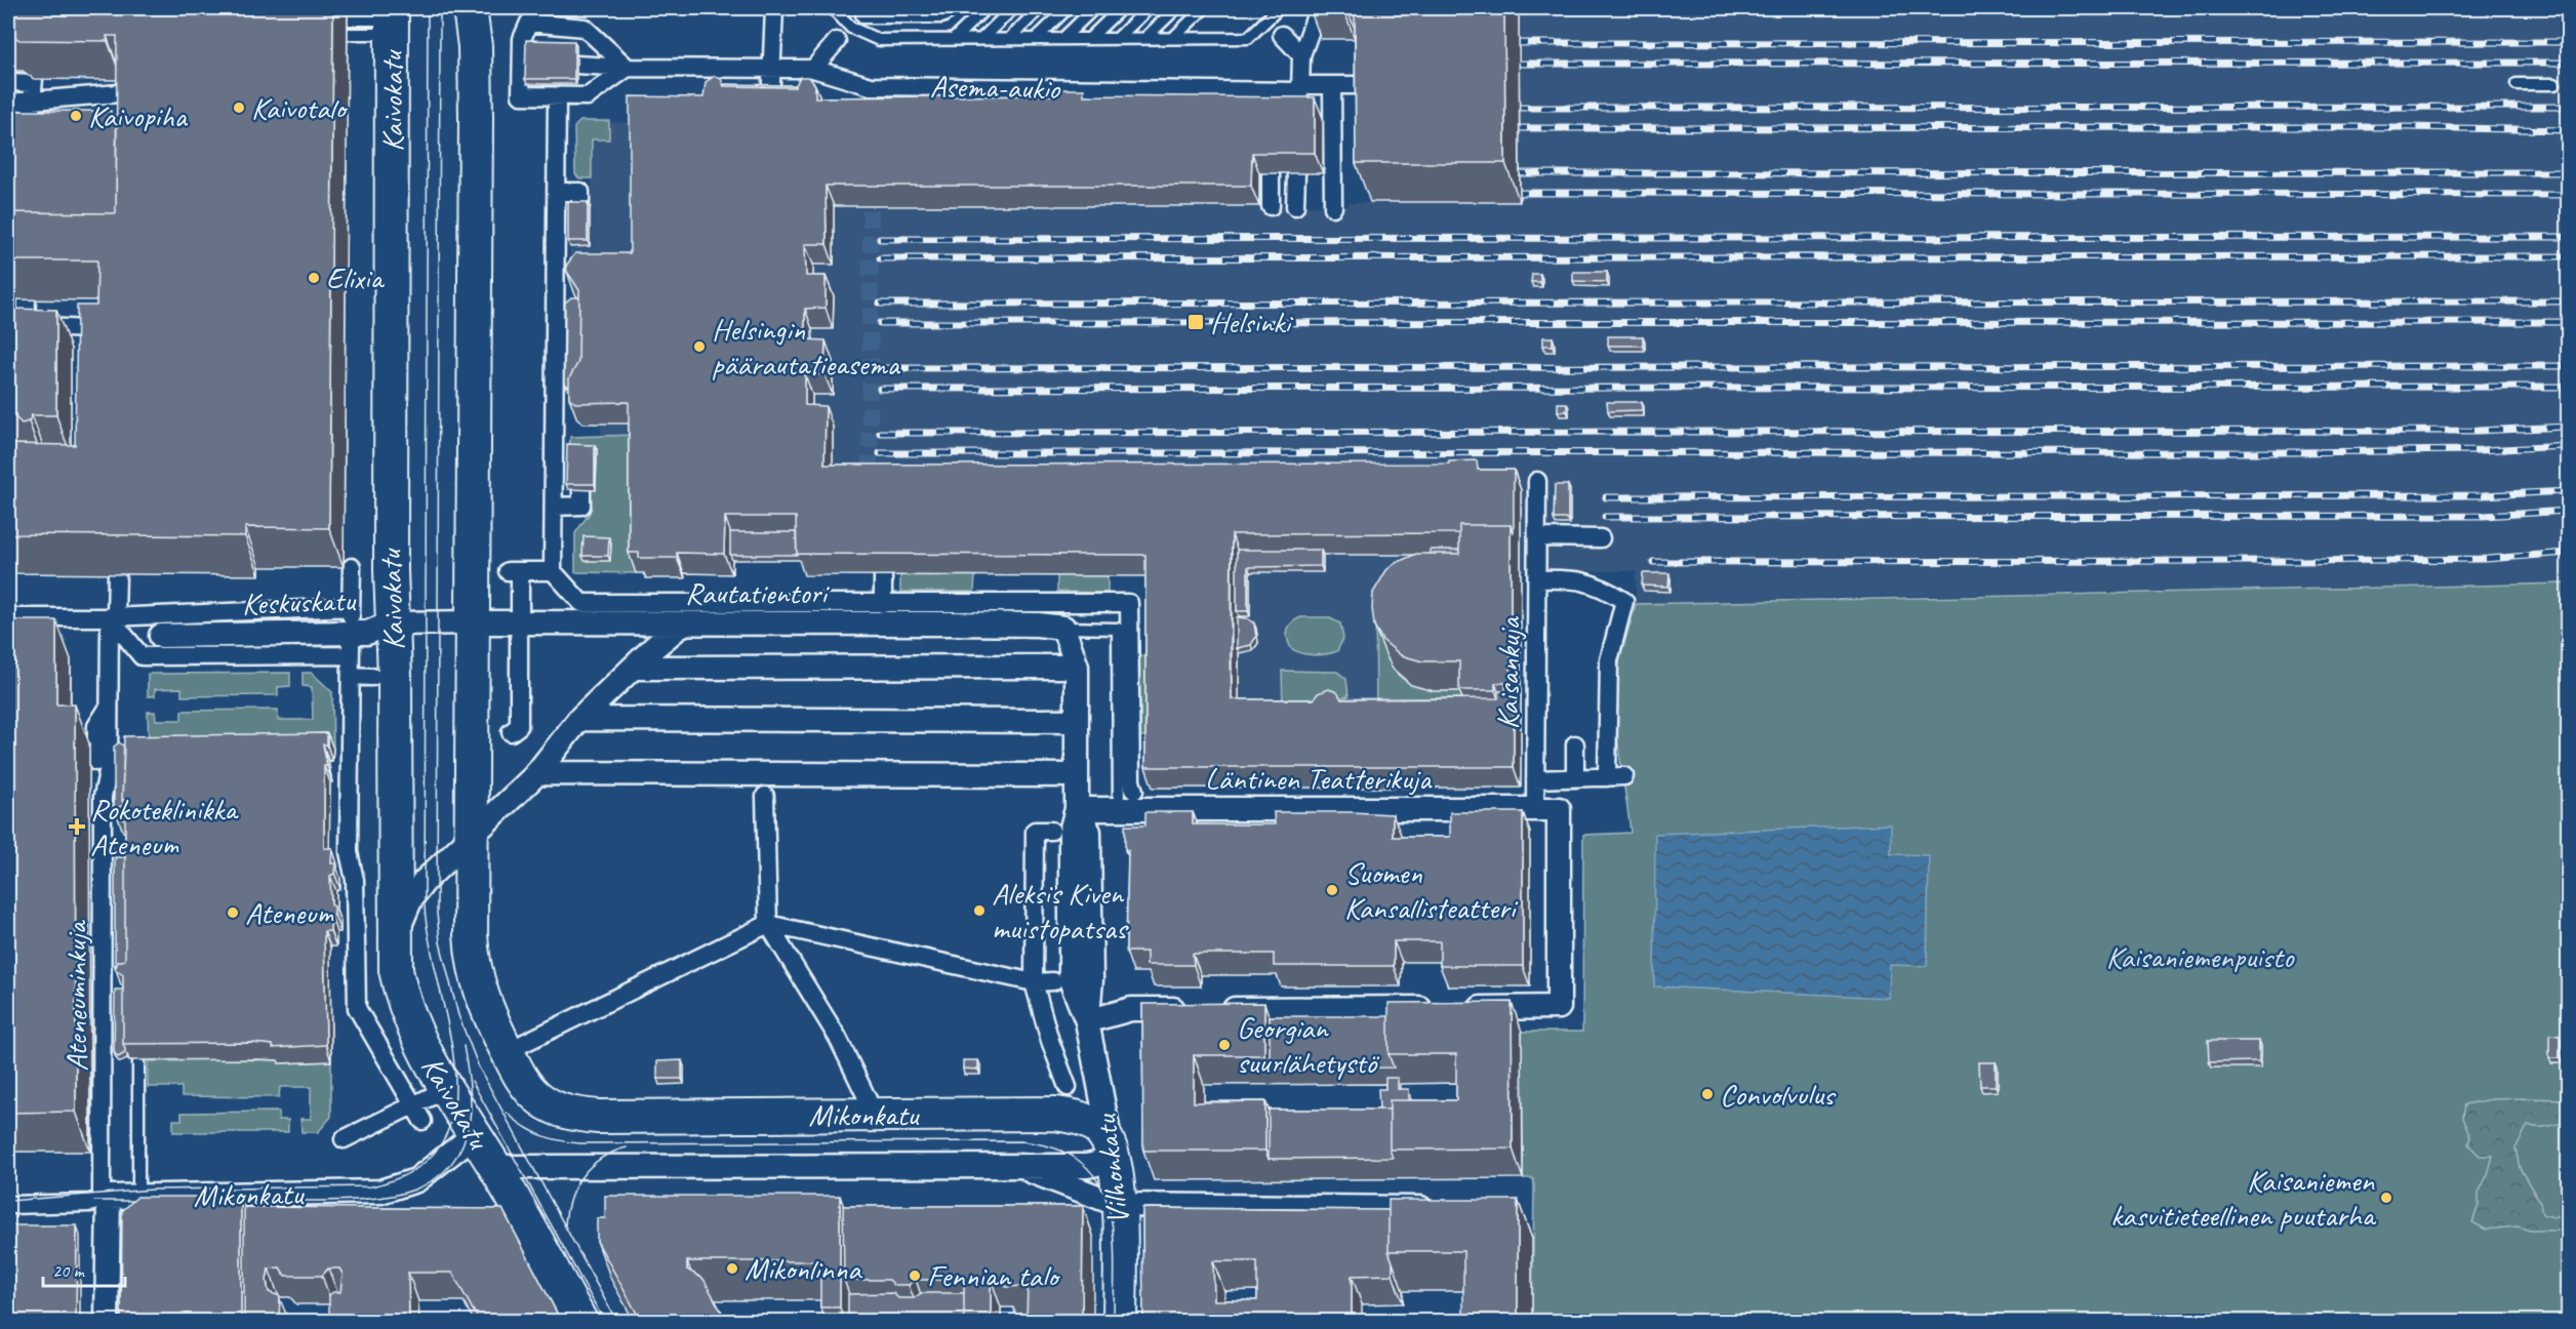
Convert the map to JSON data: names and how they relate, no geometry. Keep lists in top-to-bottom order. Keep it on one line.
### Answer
{"streets":{"main road":["Kaivokatu","Mikonkatu","Vilhonkatu"],"street":["Asema-aukio","Rautatientori","Keskuskatu","Kaisankuja","Läntinen Teatterikuja","Ateneuminkuja"]},"crossings":[["Kaivokatu","Keskuskatu"],["Kaivokatu","Mikonkatu"],["Rautatientori","Keskuskatu"],["Rautatientori","Vilhonkatu"],["Keskuskatu","Ateneuminkuja"],["Kaisankuja","Läntinen Teatterikuja"],["Läntinen Teatterikuja","Vilhonkatu"],["Ateneuminkuja","Mikonkatu"],["Mikonkatu","Vilhonkatu"]],"parks":["Kaisaniemenpuisto"],"places":{"other":["Kaivotalo","Kaivopiha","Elixia","Helsingin päärautatieasema","Suomen Kansallisteatteri","Aleksis Kiven muistopatsas","Ateneum","Georgian suurlähetystö","Convolvulus","Kaisaniemen kasvitieteellinen puutarha","Mikonlinna","Fennian talo"],"transit":["Helsinki"],"health":["Rokoteklinikka Ateneum"]},"scale_bar":"20 m"}
